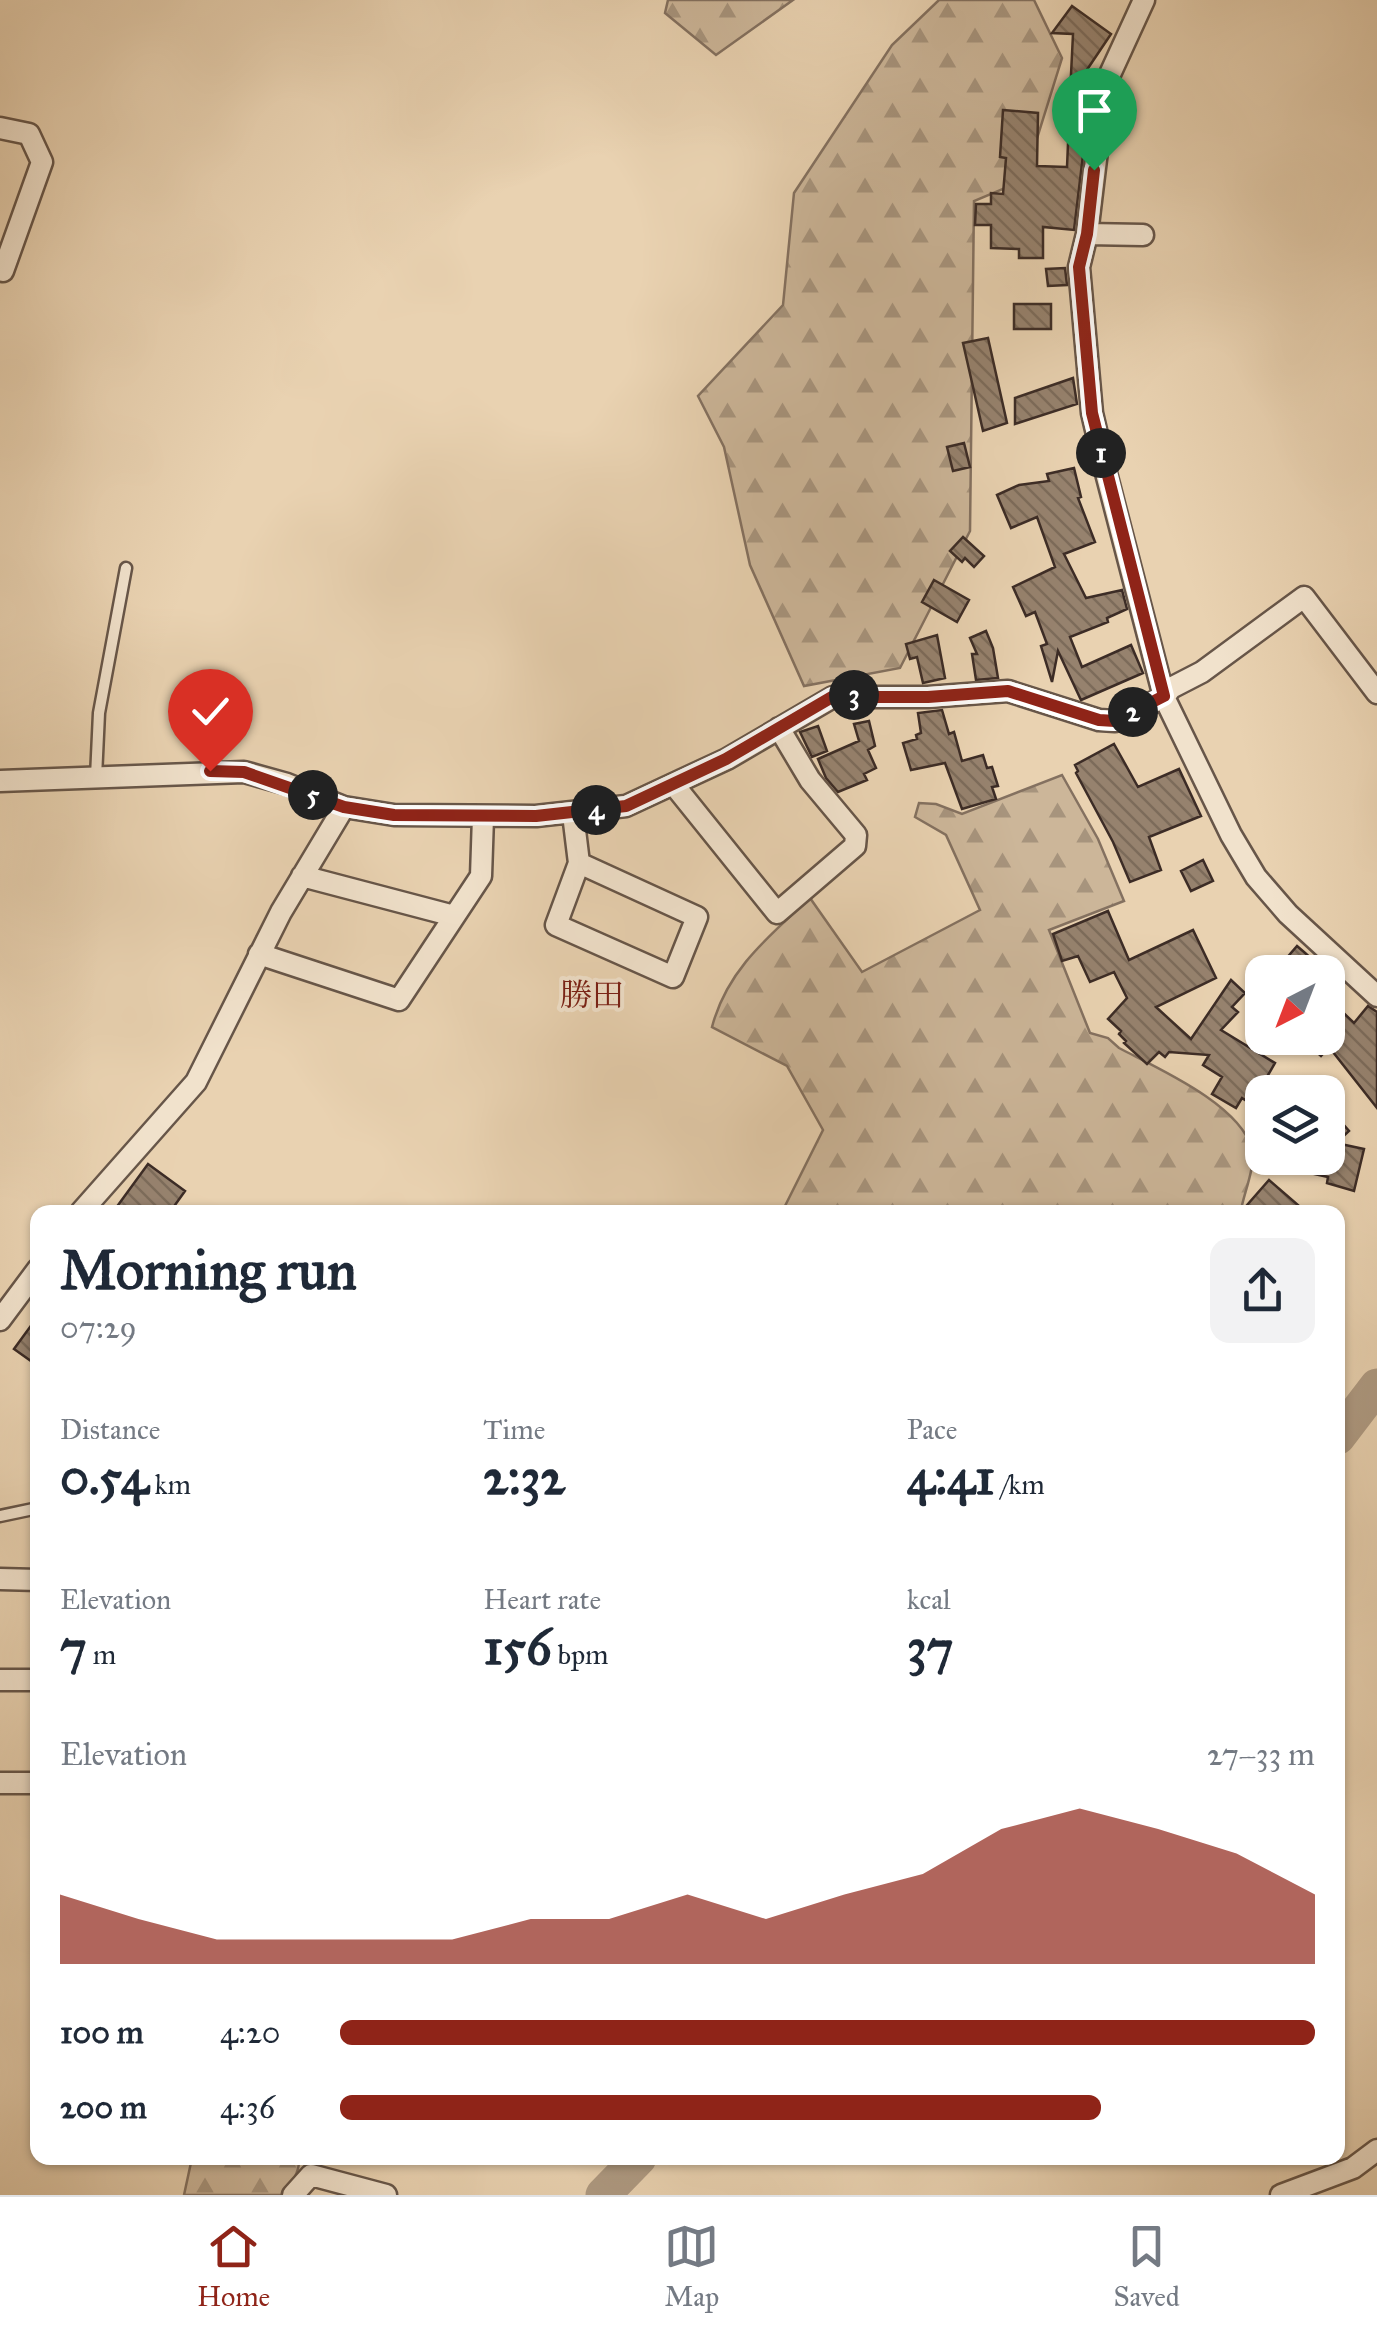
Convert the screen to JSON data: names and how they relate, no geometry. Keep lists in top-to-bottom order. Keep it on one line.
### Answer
{"districts":["勝田"],"north":"bottom left","page":{"pins":["1","3","2","5","4"],"heading":["Morning run","07:29"],"stats":[["Distance","0.54 km"],["Time","2:32"],["Pace","4:41 /km"],["Elevation","7 m"],["Heart rate","156 bpm"],["kcal","37"]],"chart":["Elevation","27–33 m"],"list":[{"name":"100 m","note":"4:20"},{"name":"200 m","note":"4:36"}],"tabs":["Home","Map","Saved"]}}
